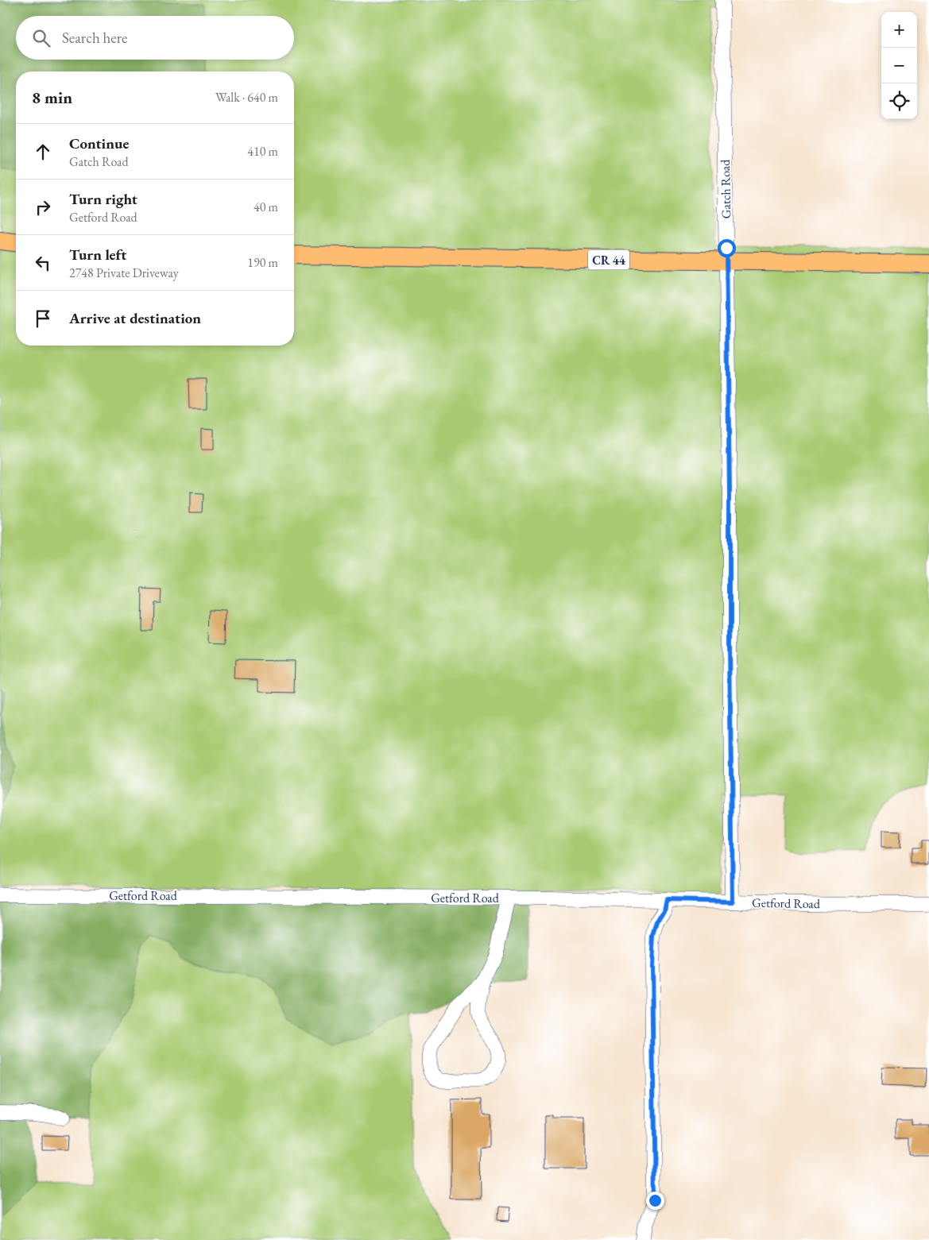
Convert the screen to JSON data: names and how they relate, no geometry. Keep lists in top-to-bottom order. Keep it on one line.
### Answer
{"streets":{"main road":["CR 44"],"street":["Gatch Road","Getford Road"]},"crossings":[["Gatch Road","CR 44"],["Gatch Road","Getford Road"]],"page":{"map_buttons":["+","−"],"search":"Search here","heading":["8 min","Walk · 640 m"],"list":[["Continue","Gatch Road","410 m"],["Turn right","Getford Road","40 m"],["Turn left","2748 Private Driveway","190 m"],"Arrive at destination"]}}
